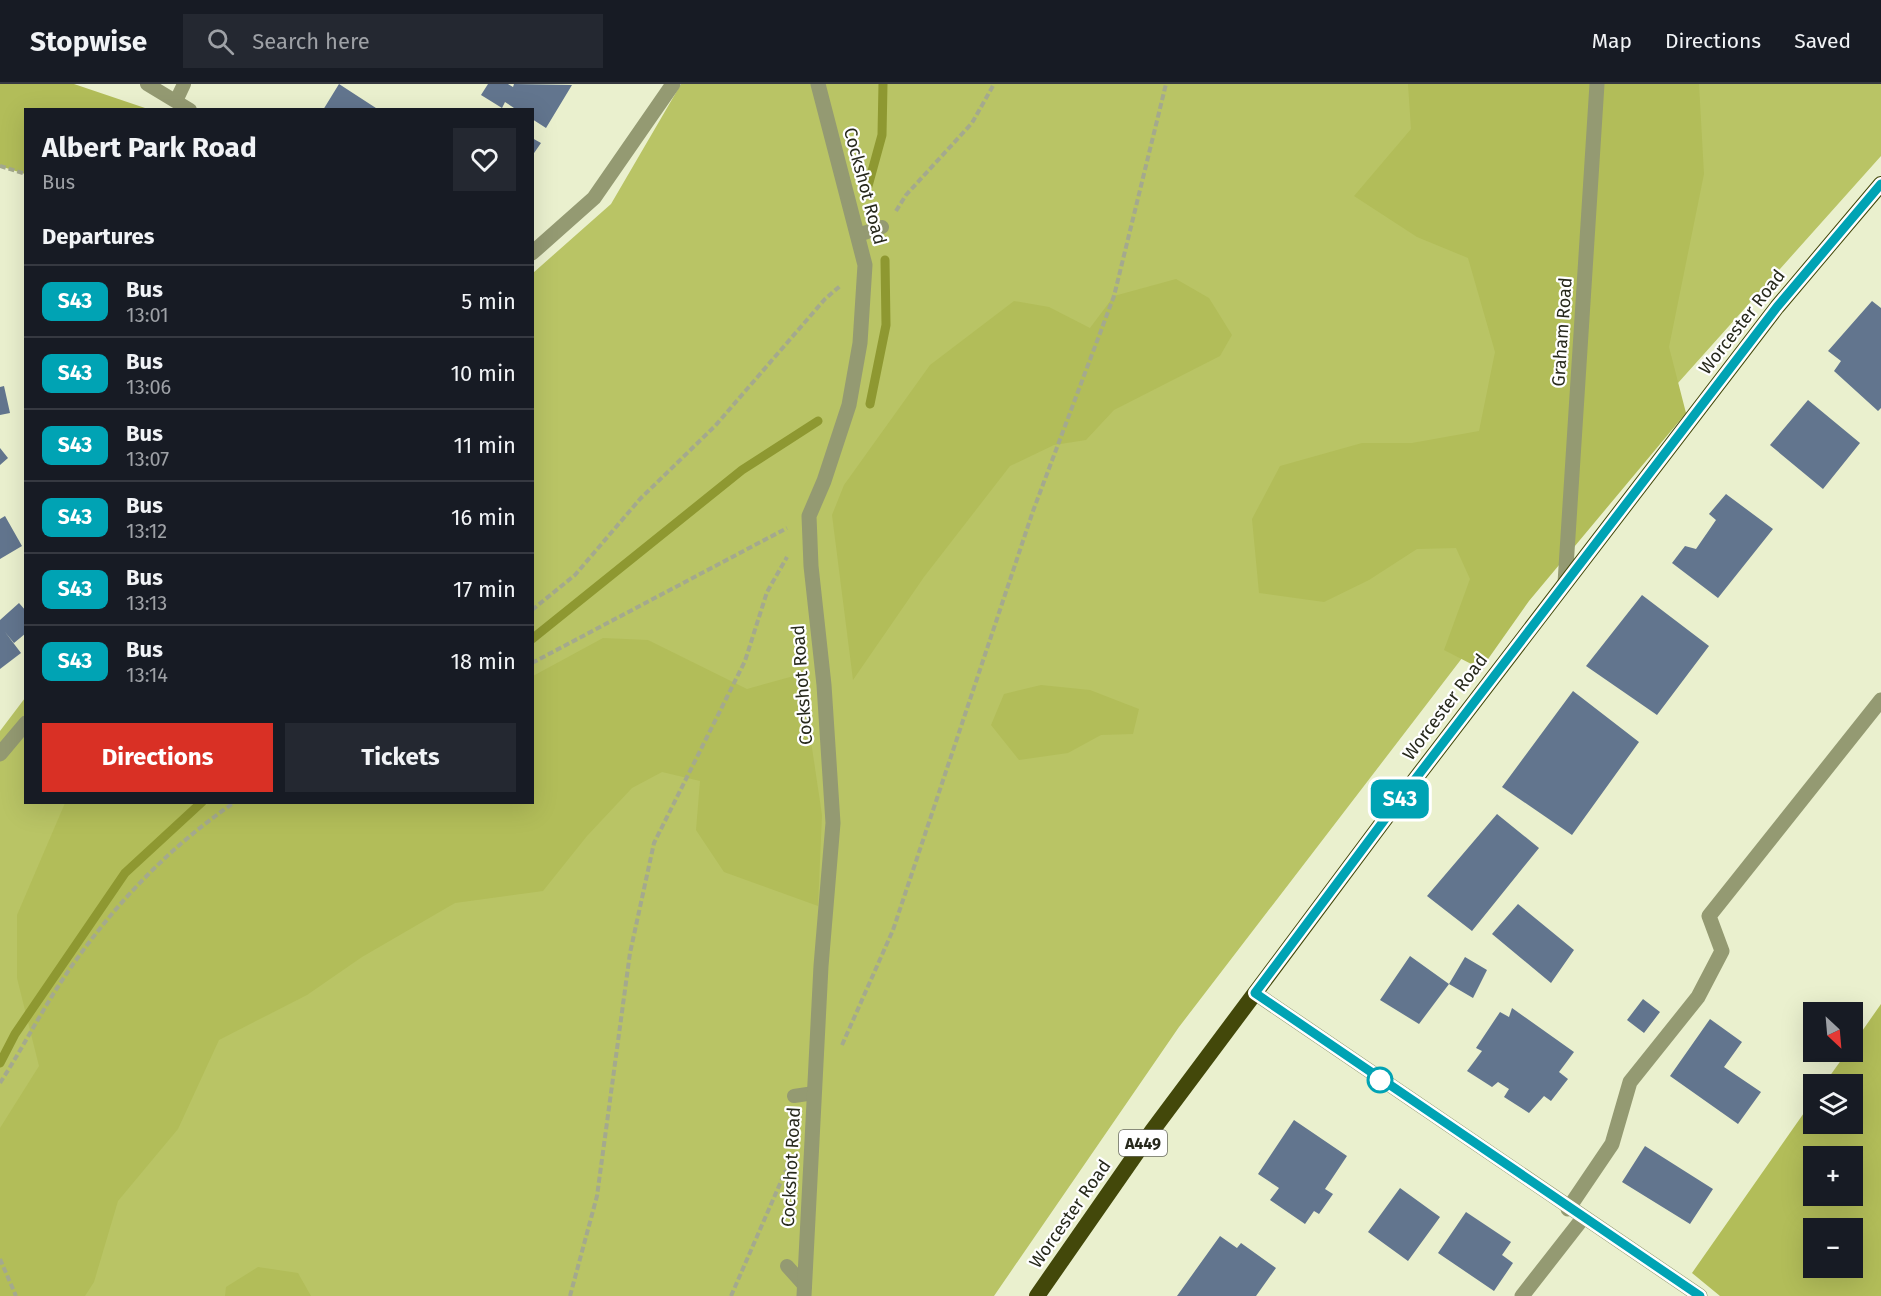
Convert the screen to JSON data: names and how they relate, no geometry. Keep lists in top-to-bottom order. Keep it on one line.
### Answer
{"streets":{"highway":["Worcester Road","A449"],"street":["Cockshot Road","Graham Road"]},"crossings":[["Worcester Road","Graham Road"]],"lines":["bus line S43"],"north":"bottom right","page":{"header":"Stopwise","search":"Search here","nav":["Map","Directions","Saved"],"on_map":"S43","heading":[["Albert Park Road","Bus"],"Departures"],"list":[{"mark":"S43","name":"Bus","note":"13:01","value":"5 min"},{"mark":"S43","name":"Bus","note":"13:06","value":"10 min"},{"mark":"S43","name":"Bus","note":"13:07","value":"11 min"},{"mark":"S43","name":"Bus","note":"13:12","value":"16 min"},{"mark":"S43","name":"Bus","note":"13:13","value":"17 min"},{"mark":"S43","name":"Bus","note":"13:14","value":"18 min"}],"buttons":["Directions","Tickets"],"map_buttons":["+","−"]}}
